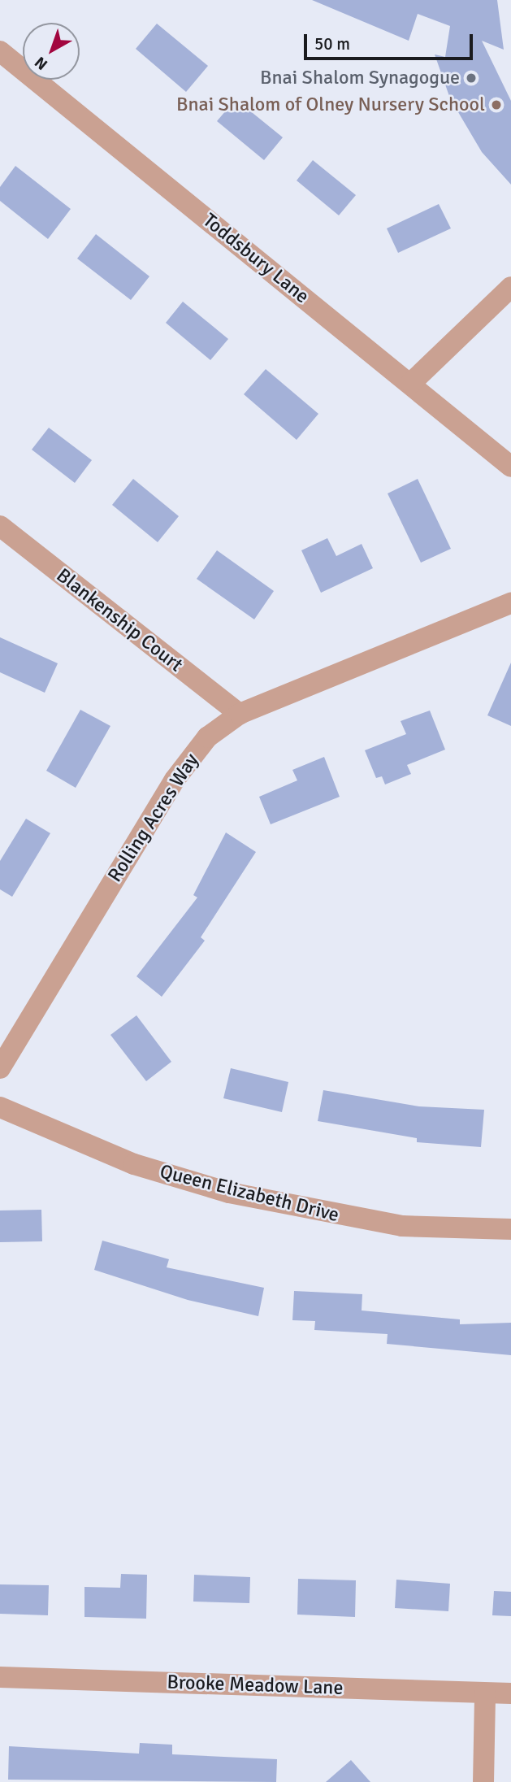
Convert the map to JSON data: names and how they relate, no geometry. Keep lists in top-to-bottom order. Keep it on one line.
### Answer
{"streets":{"street":["Toddsbury Lane","Blankenship Court","Rolling Acres Way","Queen Elizabeth Drive","Brooke Meadow Lane"]},"crossings":[["Blankenship Court","Rolling Acres Way"]],"places":["Bnai Shalom Synagogue","Bnai Shalom of Olney Nursery School"],"scale_bar":"50 m","north":"bottom left"}
